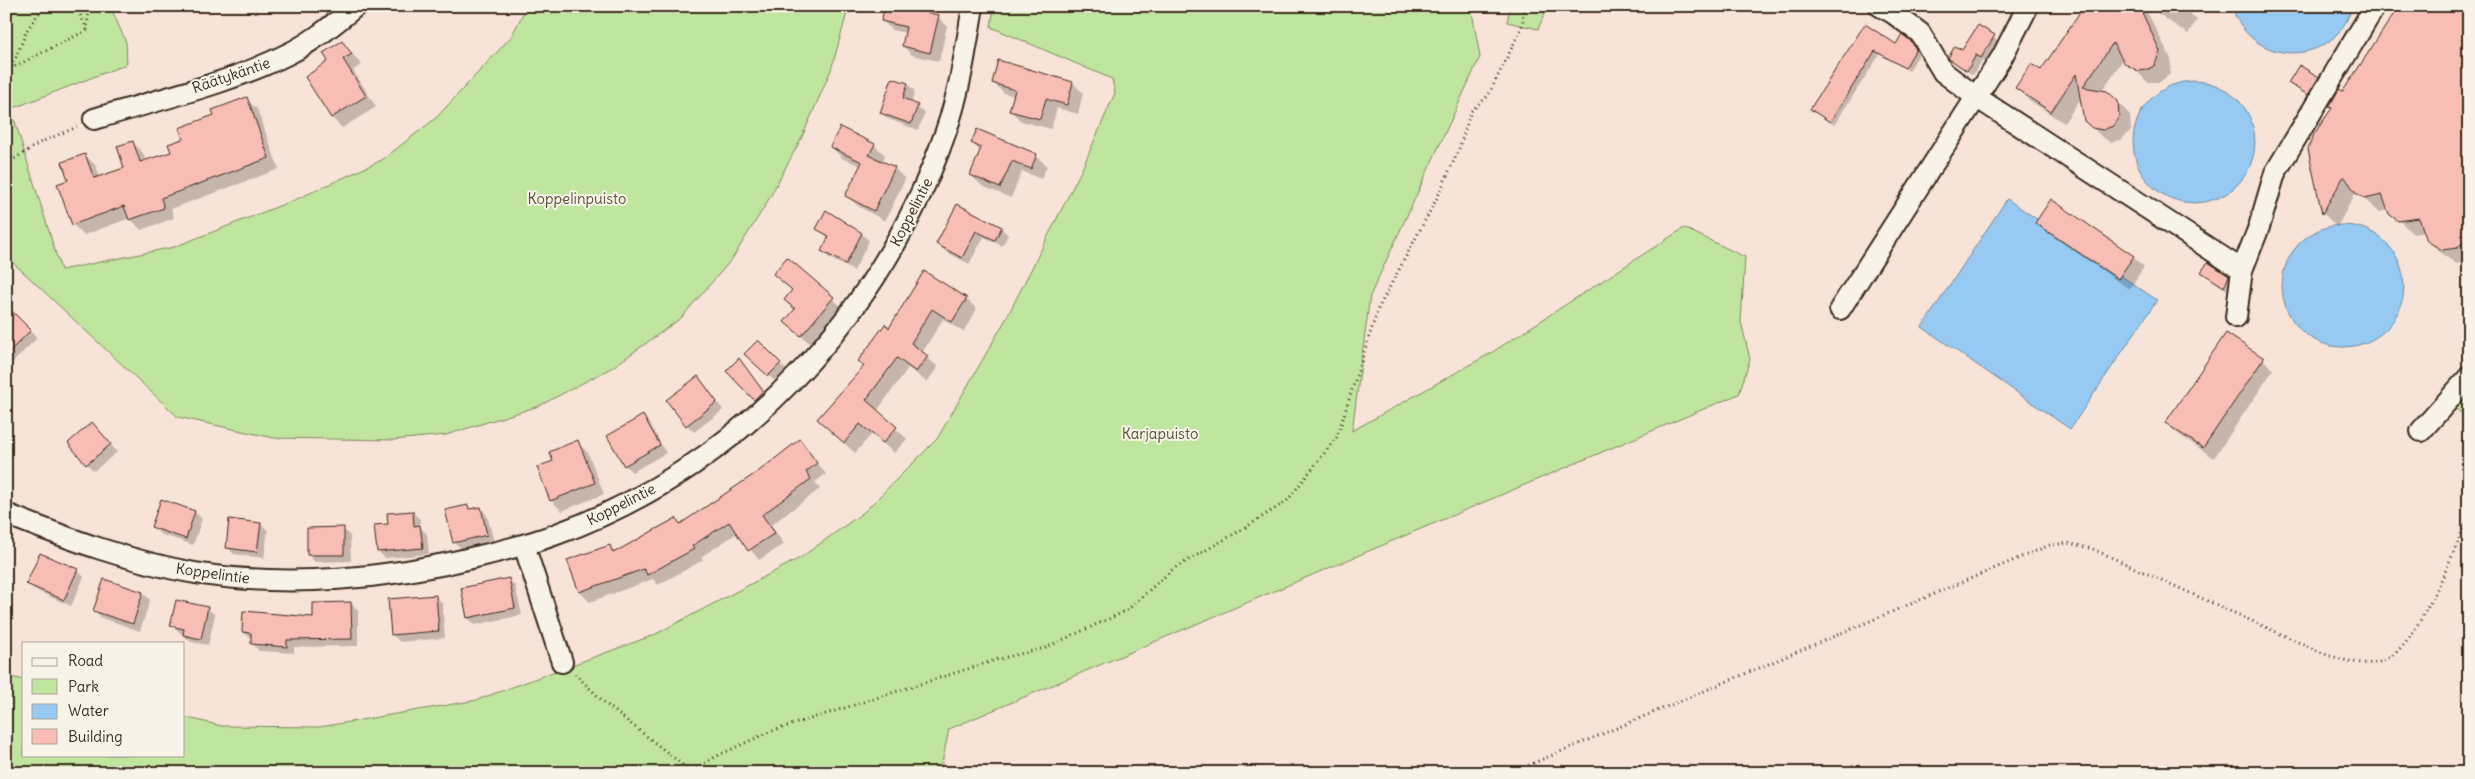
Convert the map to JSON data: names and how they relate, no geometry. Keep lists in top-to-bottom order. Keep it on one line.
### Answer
{"streets":{"street":["Räätykäntie","Koppelintie"]},"parks":["Koppelinpuisto","Karjapuisto"],"legend":["Road","Park","Water","Building"]}
